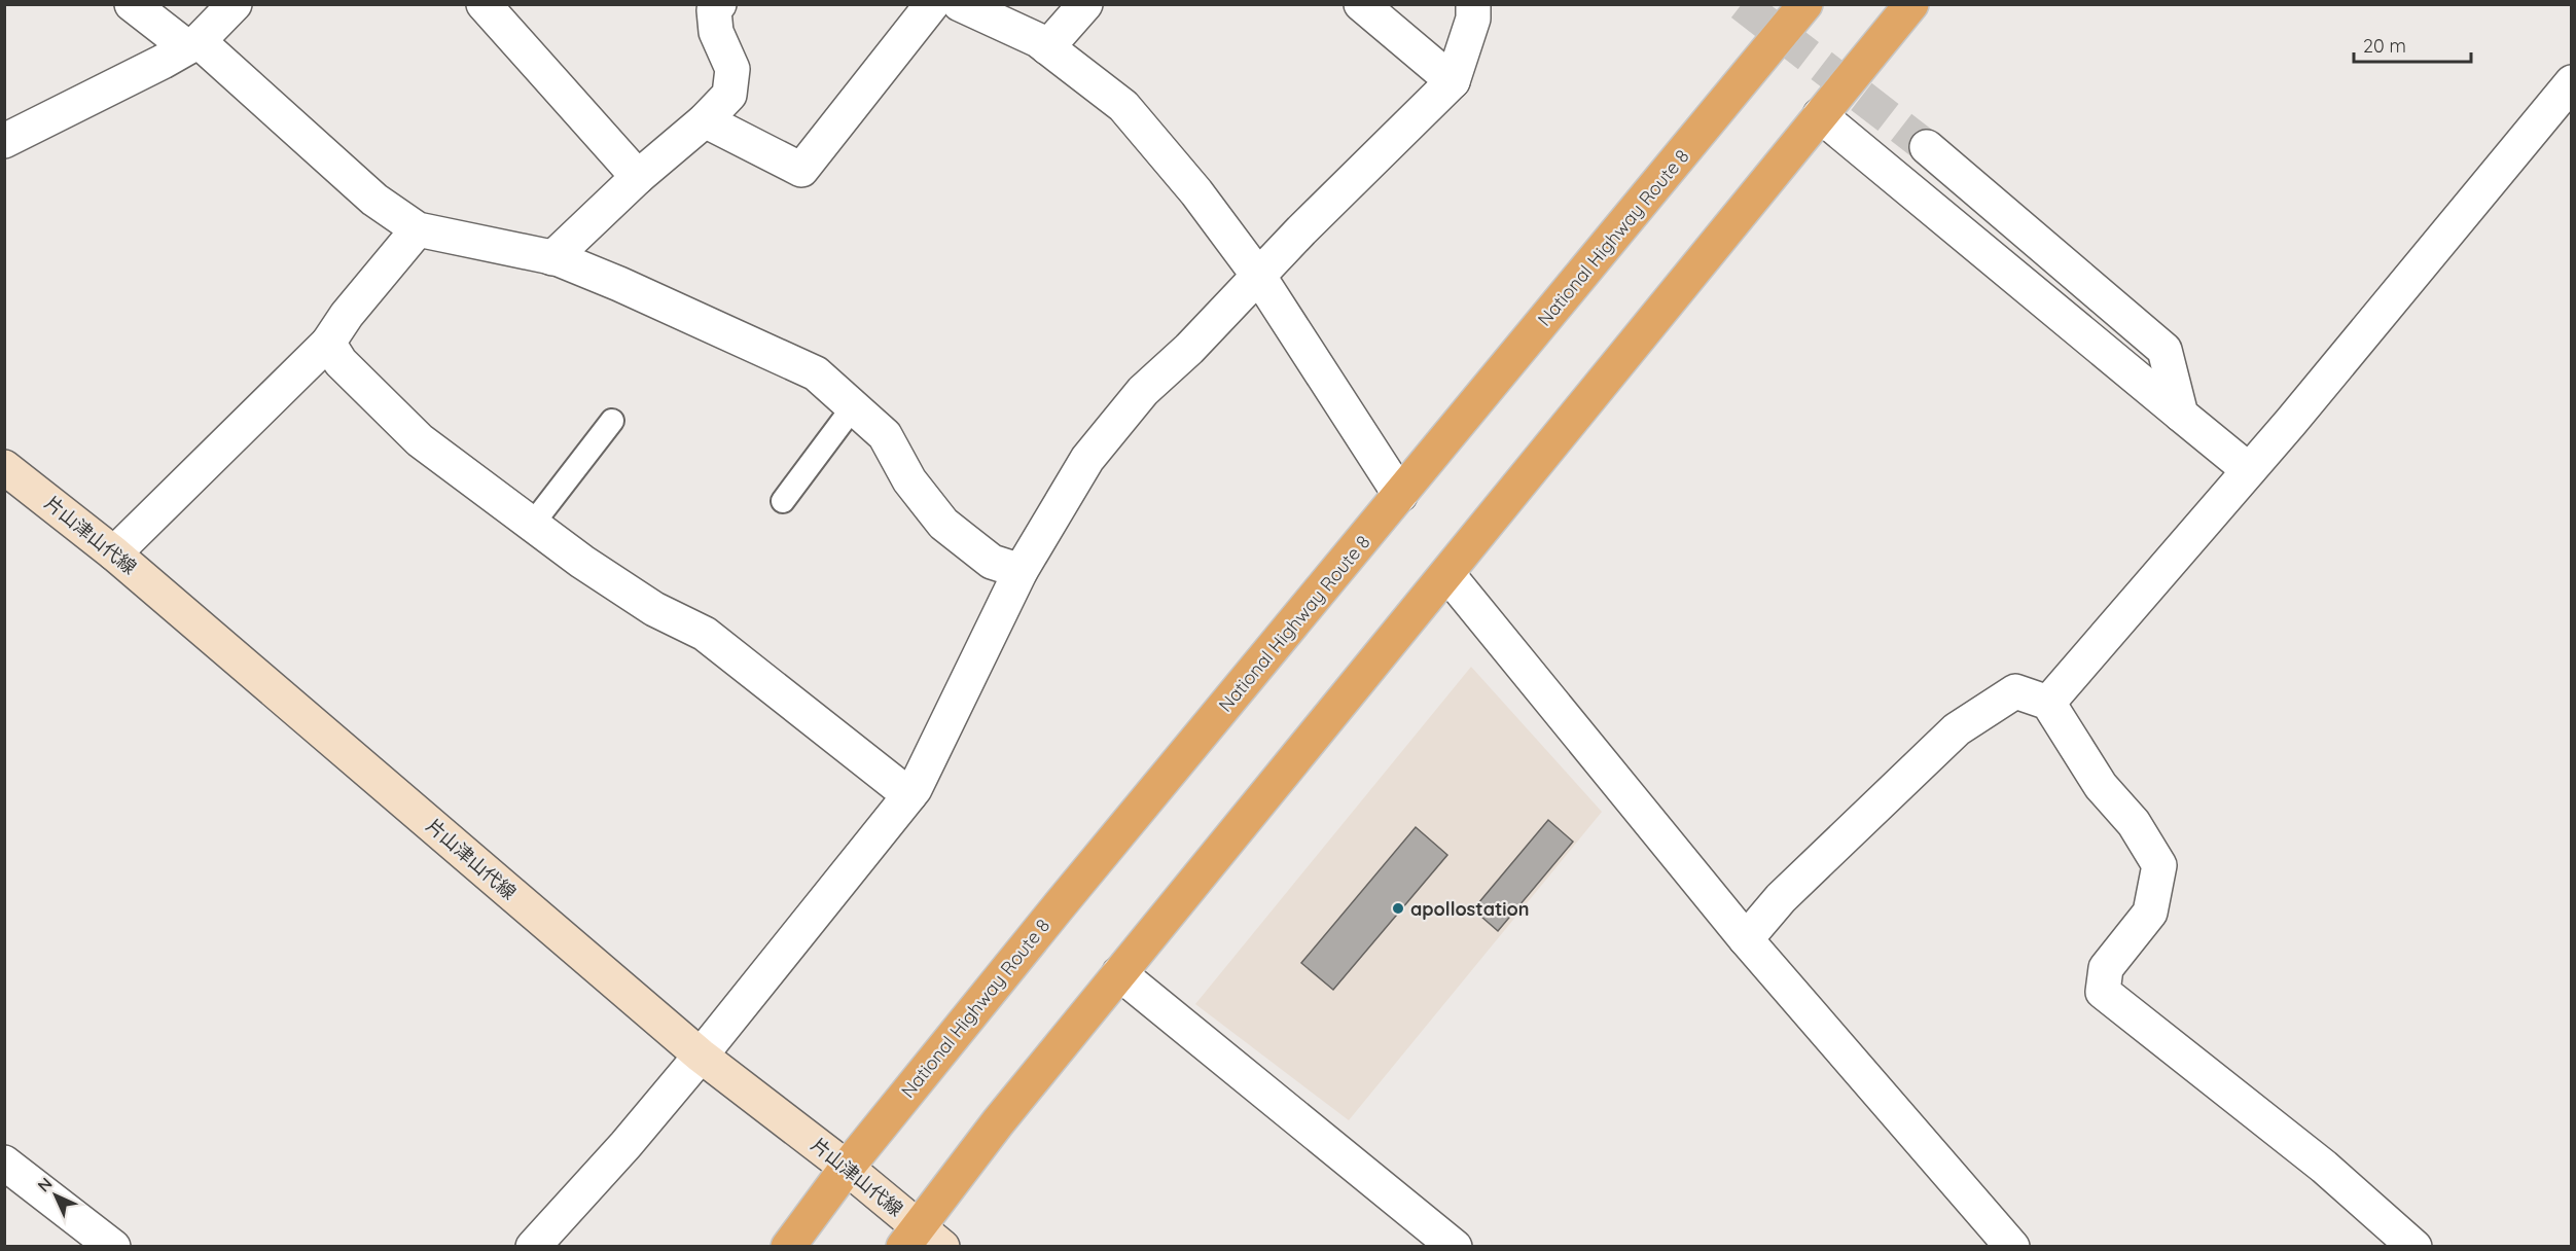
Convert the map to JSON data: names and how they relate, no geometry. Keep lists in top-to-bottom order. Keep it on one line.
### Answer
{"streets":{"highway":["National Highway Route 8"],"main road":["片山津山代線"]},"crossings":[["National Highway Route 8","片山津山代線"]],"places":["apollostation"],"scale_bar":"20 m","north":"top left"}
